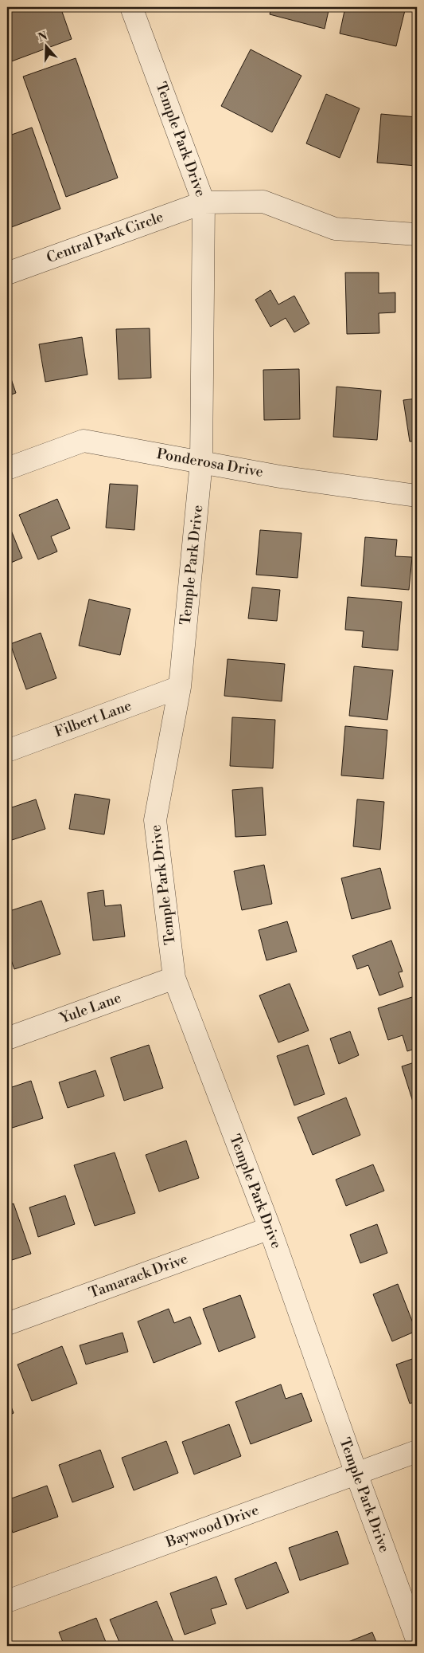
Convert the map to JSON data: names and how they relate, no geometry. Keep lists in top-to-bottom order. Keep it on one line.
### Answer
{"streets":{"street":["Temple Park Drive","Central Park Circle","Ponderosa Drive","Filbert Lane","Yule Lane","Tamarack Drive","Baywood Drive"]},"crossings":[["Temple Park Drive","Central Park Circle"],["Temple Park Drive","Ponderosa Drive"],["Temple Park Drive","Filbert Lane"],["Temple Park Drive","Yule Lane"],["Temple Park Drive","Tamarack Drive"],["Temple Park Drive","Baywood Drive"]],"north":"top"}
